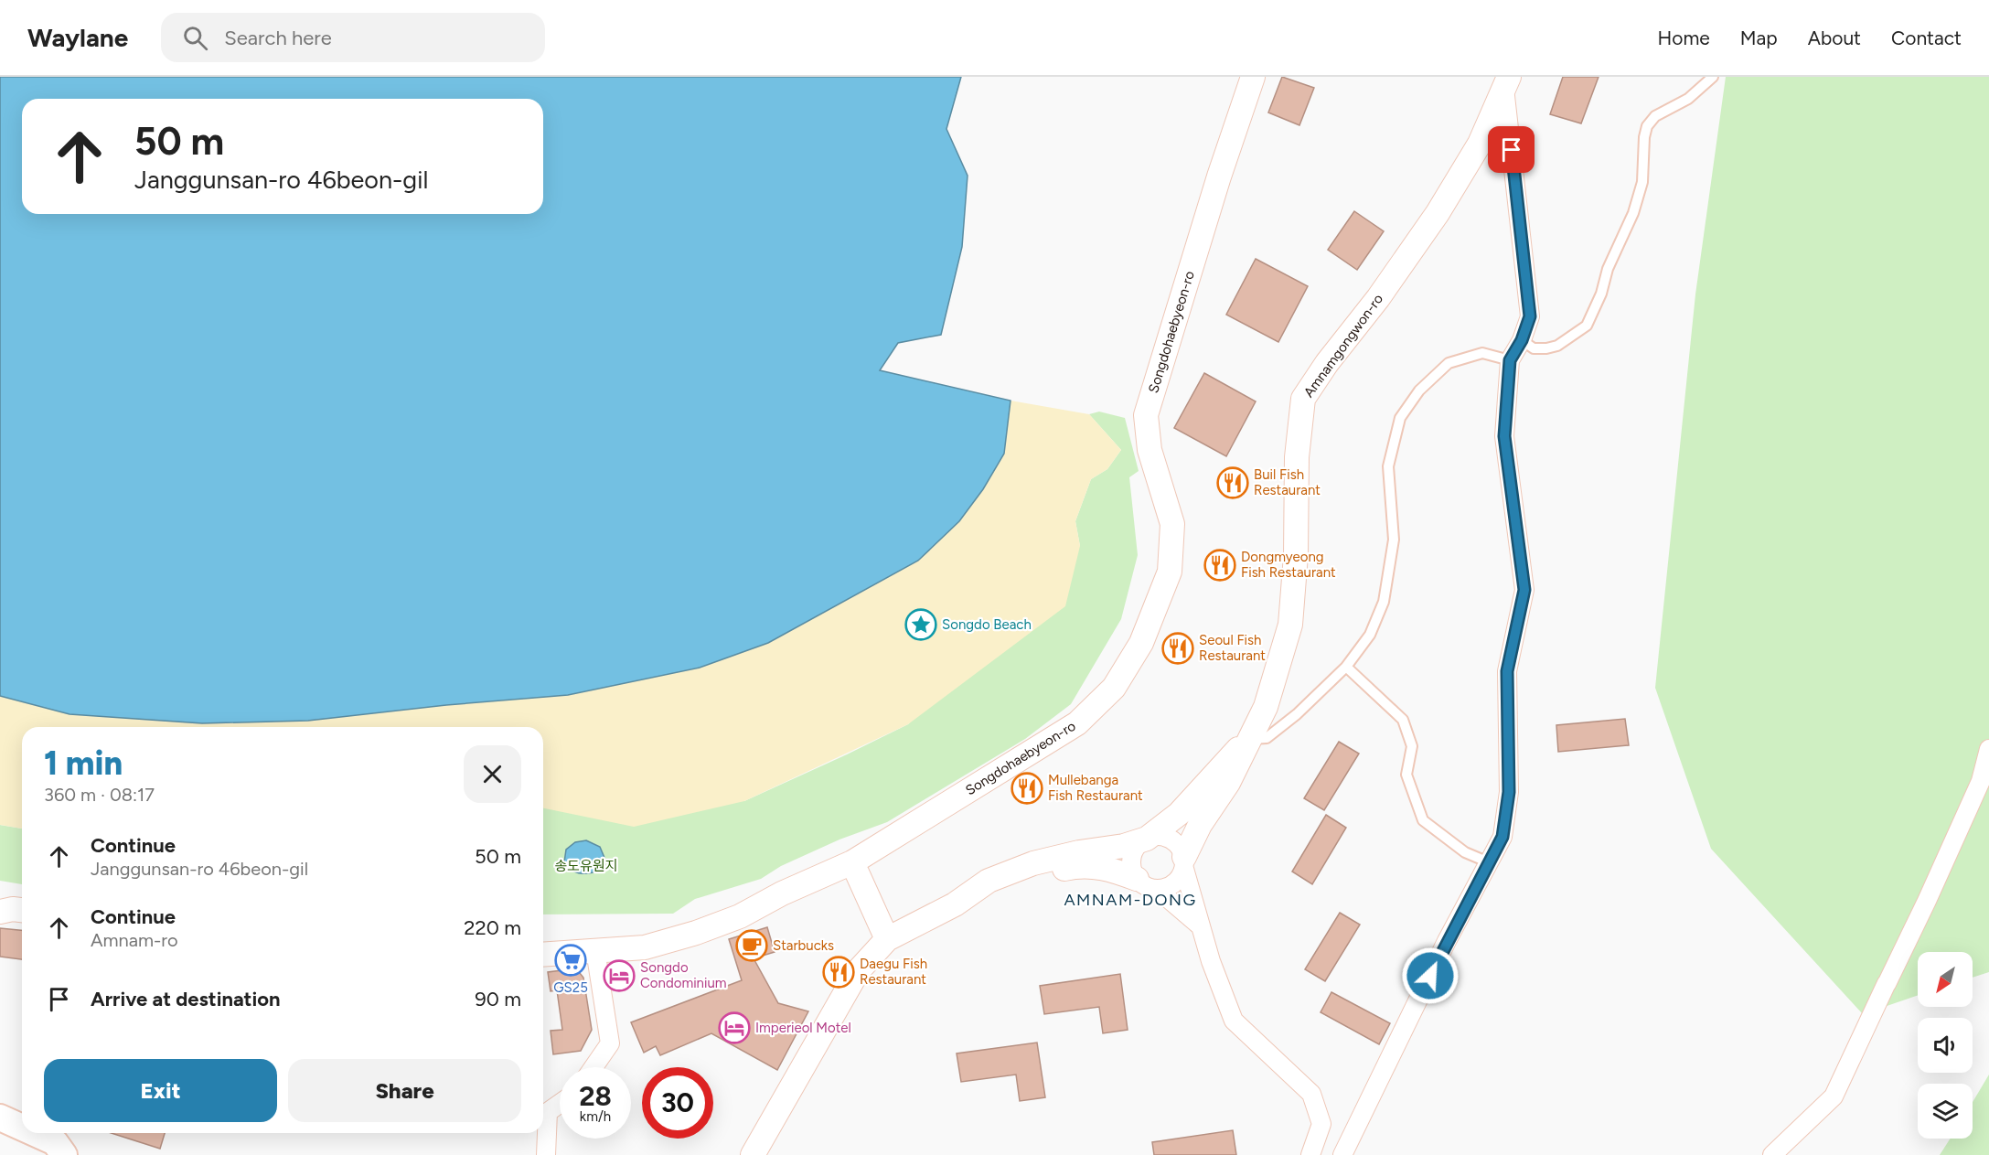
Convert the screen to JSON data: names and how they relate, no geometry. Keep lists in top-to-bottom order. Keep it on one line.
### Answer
{"streets":{"street":["Songdohaebyeon-ro","Amnamgongwon-ro"]},"districts":["AMNAM-DONG"],"parks":["송도유원지"],"places":{"restaurant":["Buil Fish Restaurant","Dongmyeong Fish Restaurant","Seoul Fish Restaurant","Mullebanga Fish Restaurant","Daegu Fish Restaurant"],"place":["Songdo Beach"],"cafe":["Starbucks"],"supermarket":["GS25"],"hotel":["Songdo Condominium","Imperieol Motel"]},"north":"bottom left","page":{"header":"Waylane","search":"Search here","nav":["Home","Map","About","Contact"],"turn":["50 m","Janggunsan-ro 46beon-gil"],"heading":["1 min","360 m · 08:17"],"list":[{"name":"Continue","note":"Janggunsan-ro 46beon-gil","value":"50 m"},{"name":"Continue","note":"Amnam-ro","value":"220 m"},{"name":"Arrive at destination","value":"90 m"}],"buttons":["Exit","Share"],"speed":"28 km/h","limit":"30"}}
